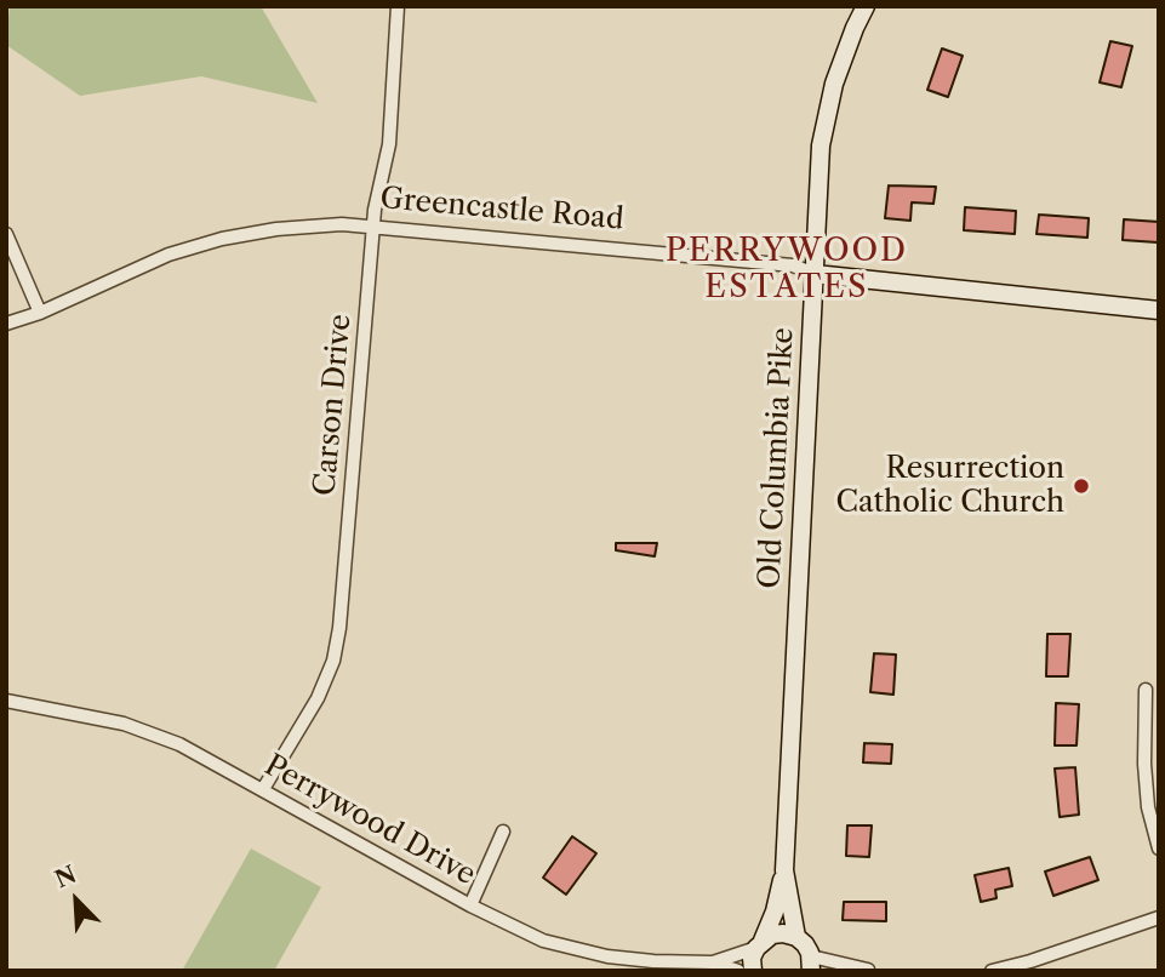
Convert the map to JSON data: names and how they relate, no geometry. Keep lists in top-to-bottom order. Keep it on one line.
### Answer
{"streets":{"main road":["Greencastle Road","Old Columbia Pike"],"street":["Carson Drive","Perrywood Drive"]},"crossings":[["Greencastle Road","Carson Drive"],["Greencastle Road","Old Columbia Pike"],["Carson Drive","Perrywood Drive"],["Old Columbia Pike","Perrywood Drive"]],"districts":["PERRYWOOD ESTATES"],"places":["Resurrection Catholic Church"],"north":"top left"}
